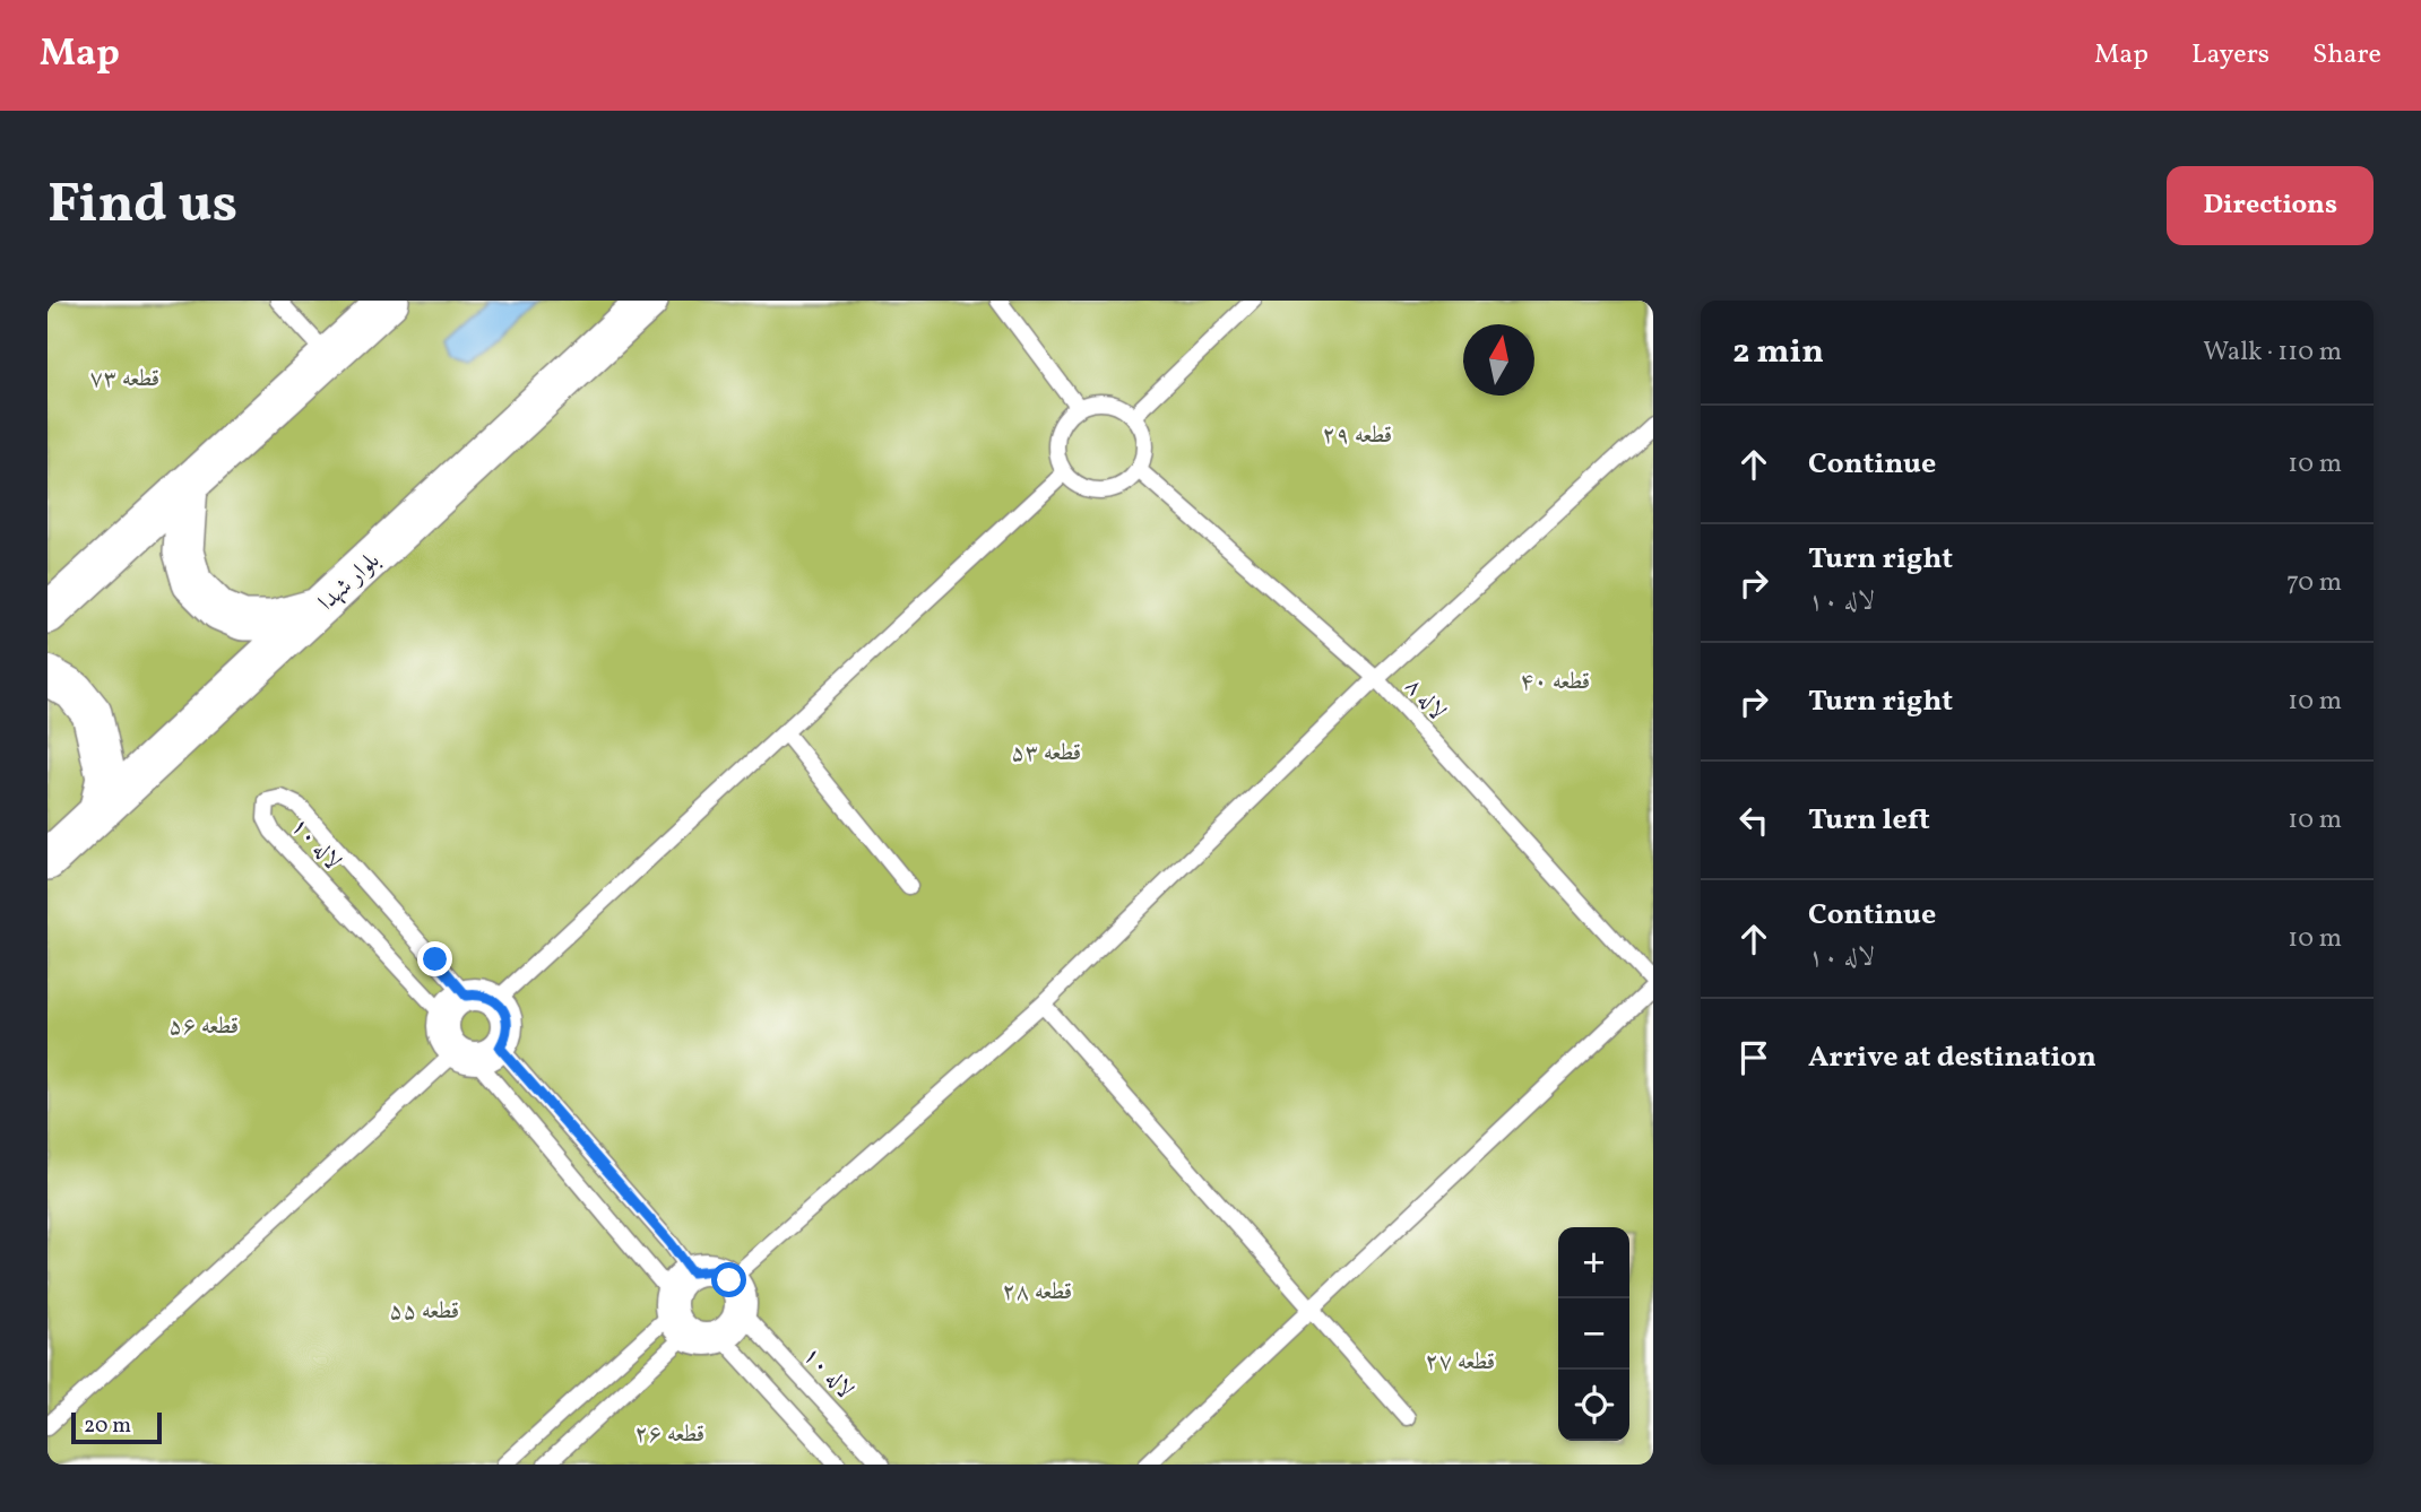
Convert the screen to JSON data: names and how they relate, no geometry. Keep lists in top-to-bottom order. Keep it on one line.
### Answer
{"streets":{"street":["بلوار شهدا"],"lane":["لاله ۸","لاله ۱۰"]},"parks":["قطعه ۷۳","قطعه ۲۹","قطعه ۴۰","قطعه ۵۳","قطعه ۵۶","قطعه ۲۸","قطعه ۵۵","قطعه ۲۷","قطعه ۲۶"],"scale_bar":"20 m","north":"top","page":{"header":"Map","nav":["Map","Layers","Share"],"buttons":"Directions","title":"Find us","heading":["2 min","Walk · 110 m"],"list":[["Continue","10 m"],["Turn right","لاله ۱۰","70 m"],["Turn right","10 m"],["Turn left","10 m"],["Continue","لاله ۱۰","10 m"],"Arrive at destination"],"map_buttons":["+","−"],"scale":"20 m"}}
